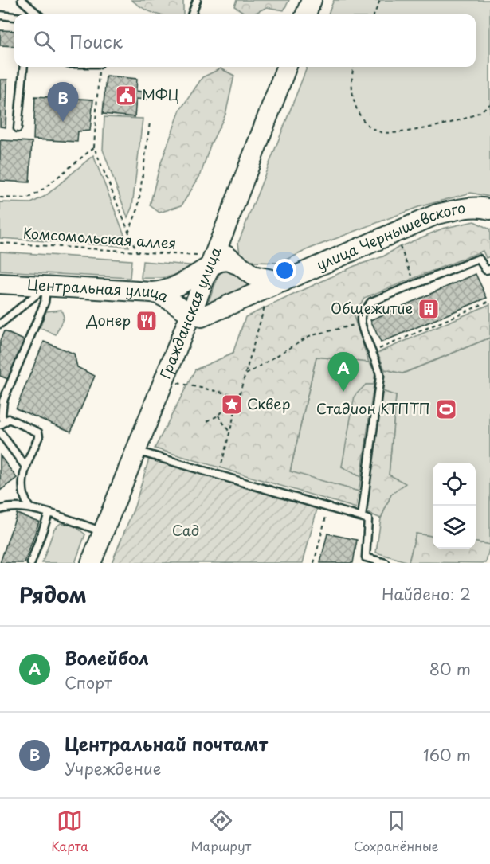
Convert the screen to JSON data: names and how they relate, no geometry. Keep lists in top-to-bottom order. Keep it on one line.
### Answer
{"streets":{"street":["улица Чернышевского","Центральная улица","Гражданская улица"],"path":["Комсомольская аллея"]},"crossings":[["улица Чернышевского","Центральная улица"],["улица Чернышевского","Гражданская улица"],["Комсомольская аллея","Гражданская улица"],["Центральная улица","Гражданская улица"]],"parks":["Сад"],"places":{"public building":["МФЦ"],"building":["Общежитие"],"restaurant":["Донер"],"place":["Сквер"],"sports":["Стадион КТПТП"]},"page":{"search":"Поиск","pins":["B","A"],"heading":["Рядом","Найдено: 2"],"list":[{"mark":"A","name":"Волейбол","note":"Спорт","value":"80 m"},{"mark":"B","name":"Центральнай почтамт","note":"Учреждение","value":"160 m"}],"nav":["Карта","Маршрут","Сохранённые"]}}
